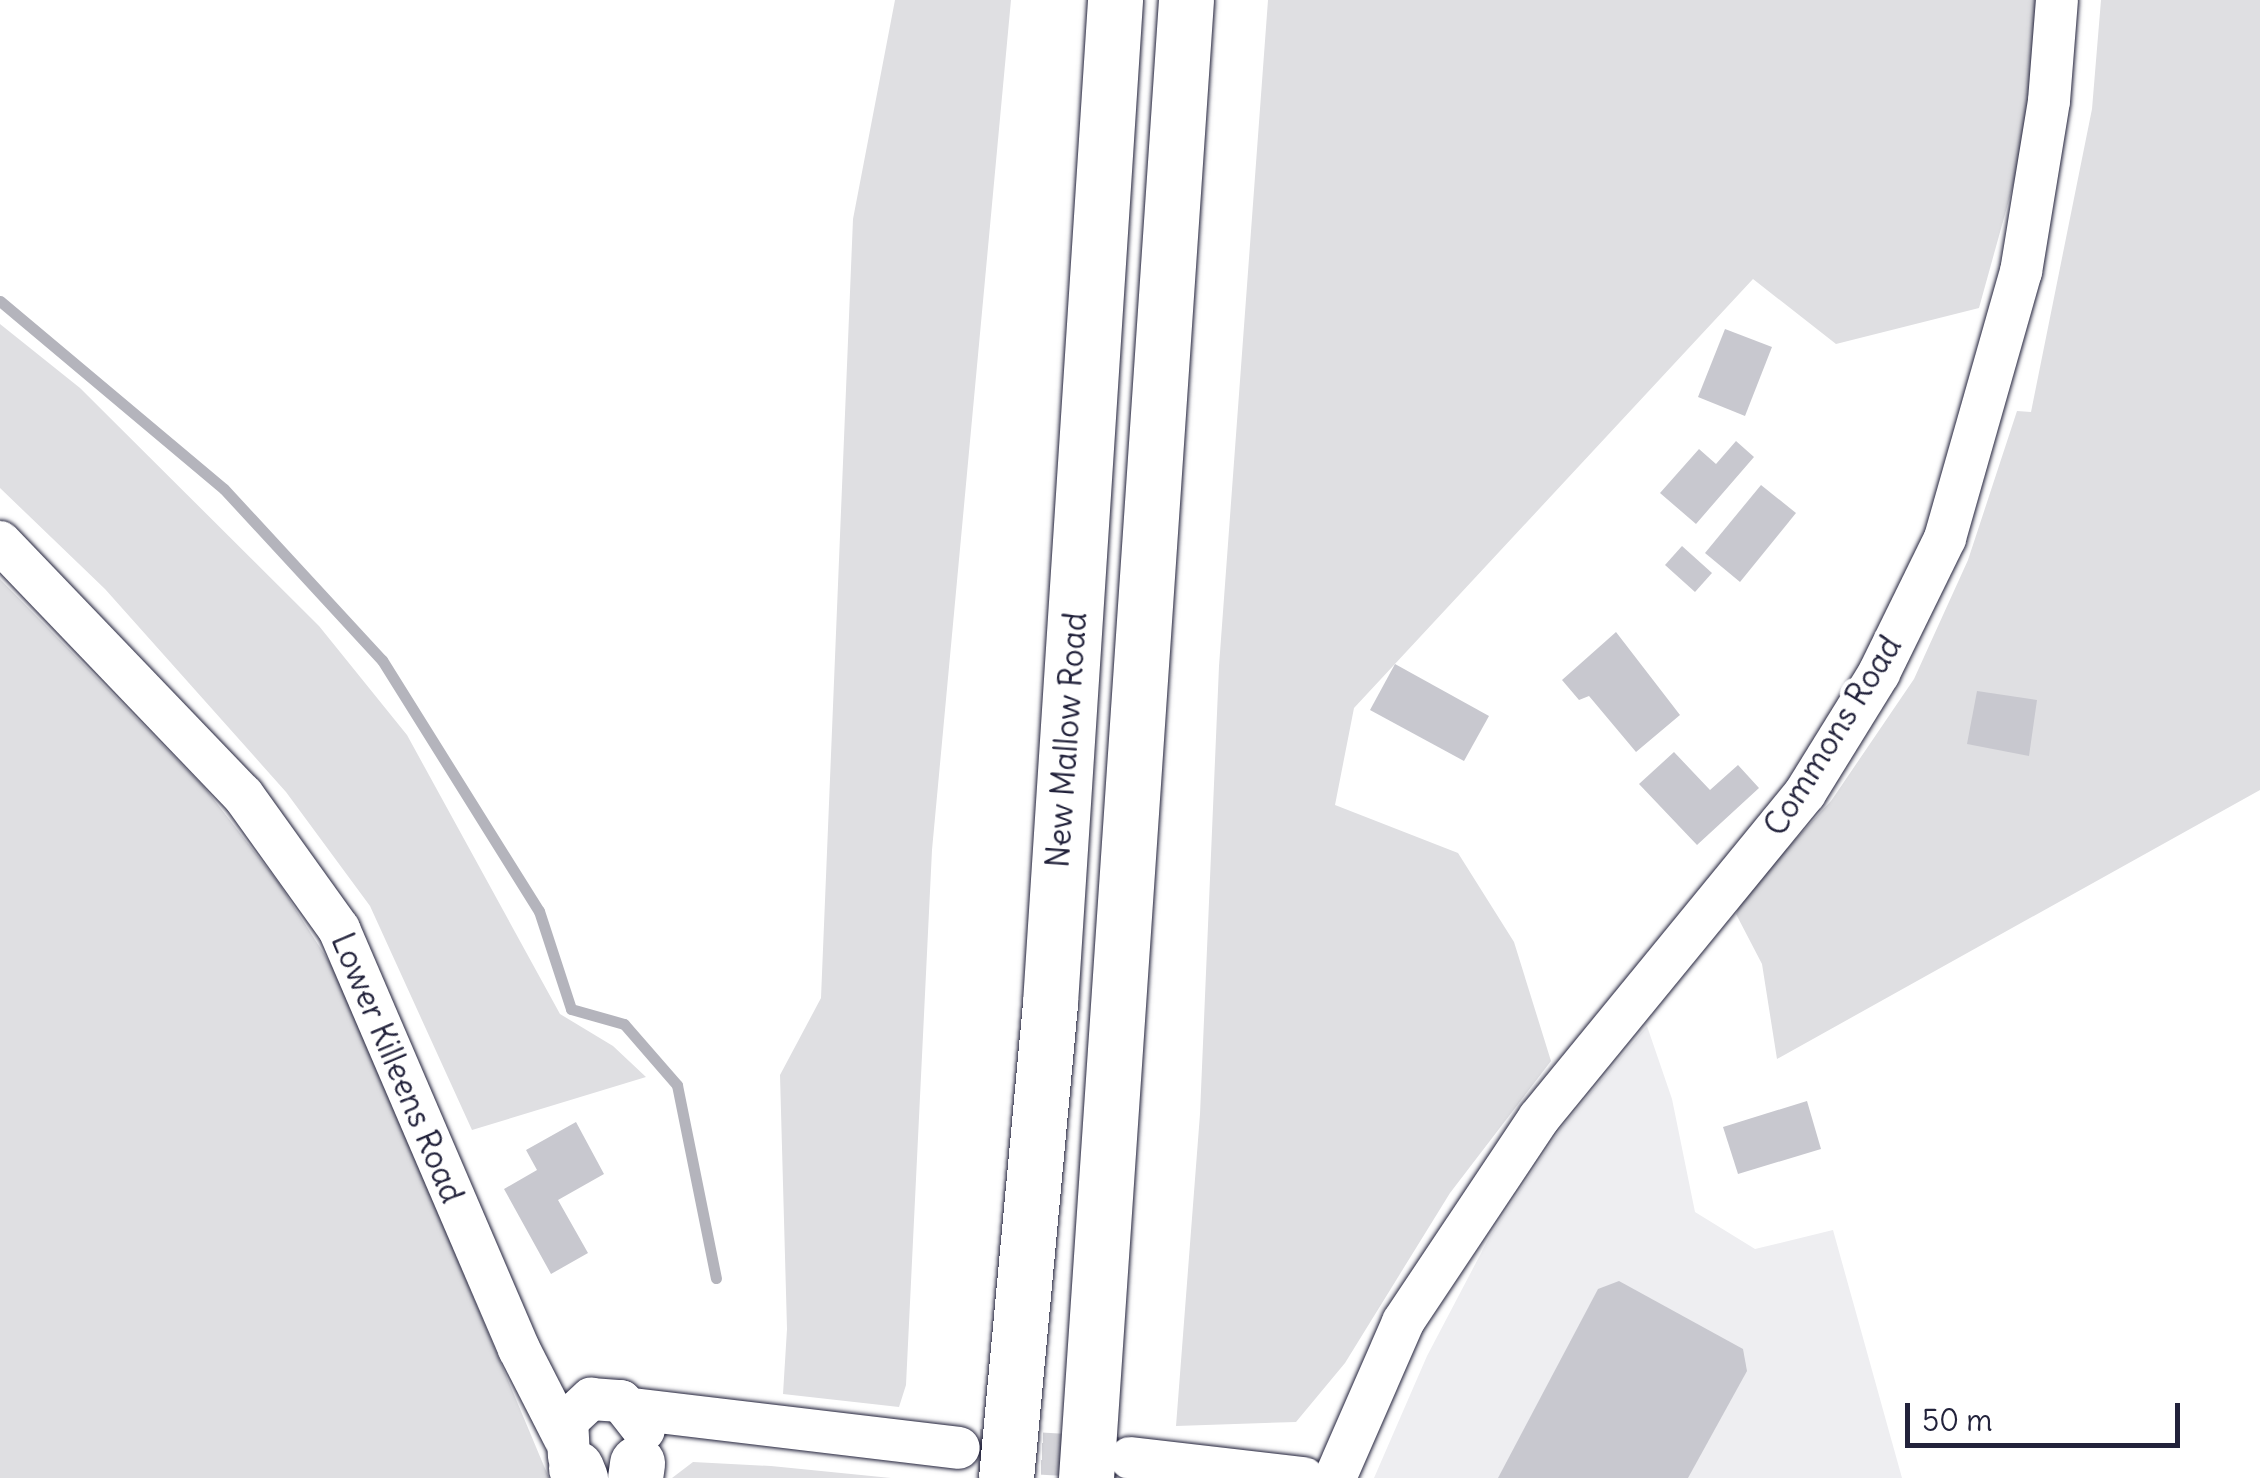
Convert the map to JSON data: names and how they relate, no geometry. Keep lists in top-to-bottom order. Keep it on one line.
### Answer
{"streets":{"highway":["New Mallow Road"],"street":["Commons Road","Lower Killeens Road"]},"scale_bar":"50 m"}
